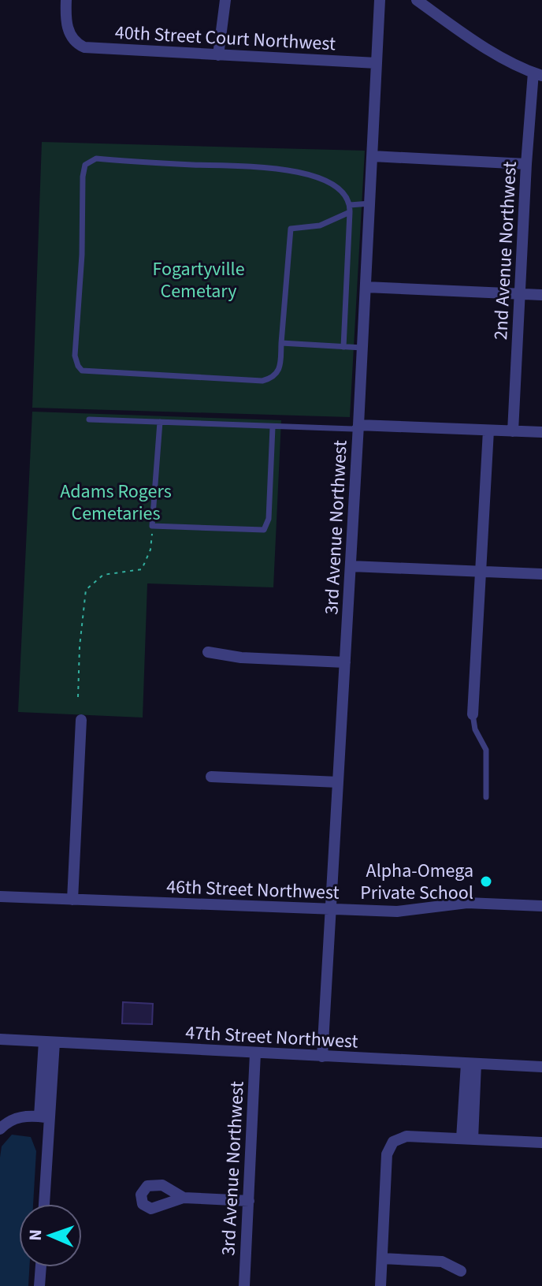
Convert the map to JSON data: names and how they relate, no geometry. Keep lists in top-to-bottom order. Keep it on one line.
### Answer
{"streets":{"street":["40th Street Court Northwest","2nd Avenue Northwest","3rd Avenue Northwest","46th Street Northwest","47th Street Northwest"]},"crossings":[["40th Street Court Northwest","3rd Avenue Northwest"],["3rd Avenue Northwest","46th Street Northwest"],["3rd Avenue Northwest","47th Street Northwest"]],"parks":["Fogartyville Cemetary","Adams Rogers Cemetaries"],"places":["Alpha-Omega Private School"],"north":"left"}
